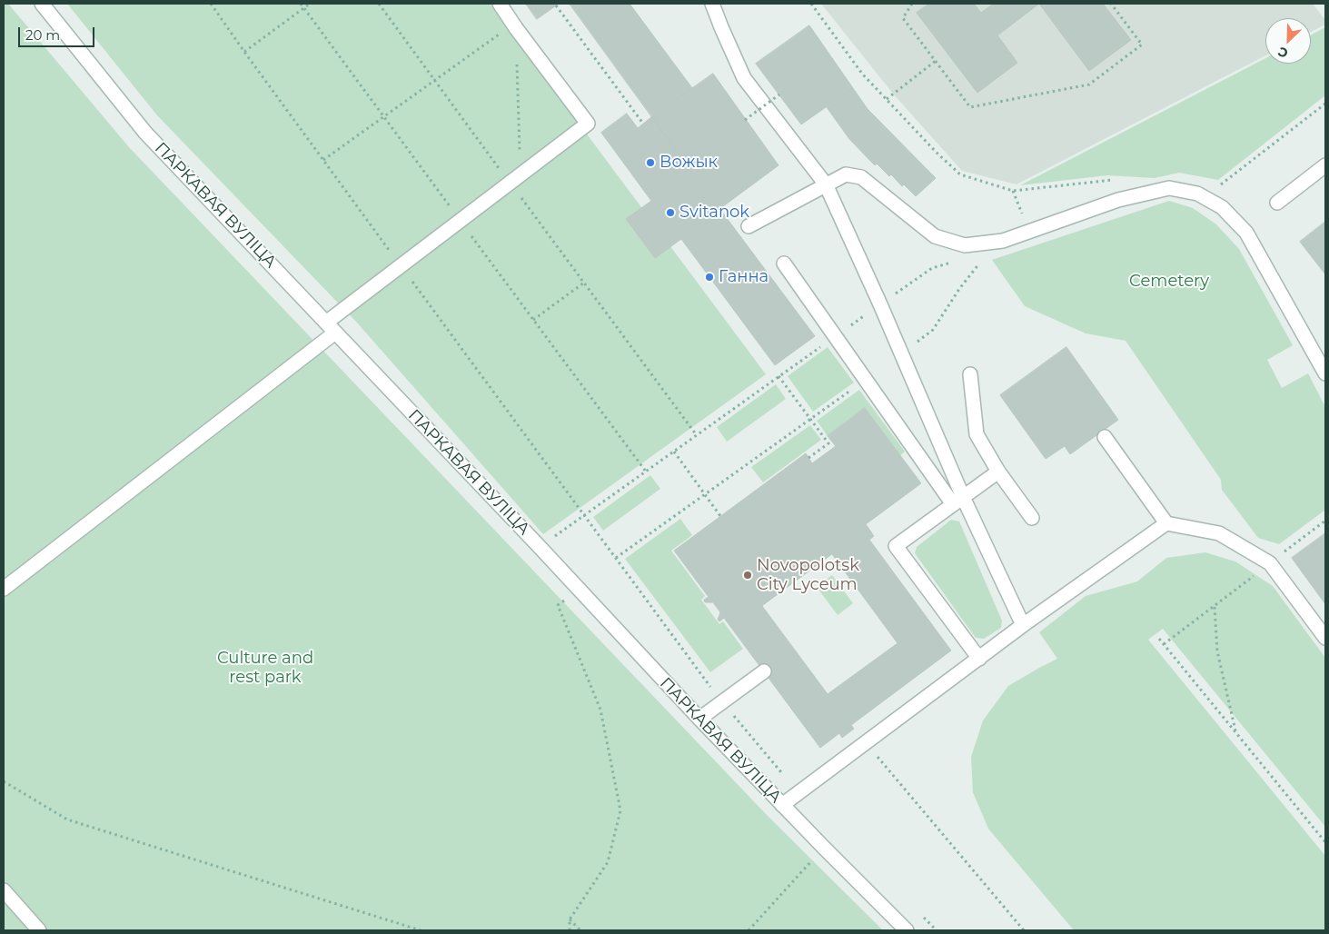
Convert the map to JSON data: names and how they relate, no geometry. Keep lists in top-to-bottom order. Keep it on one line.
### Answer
{"streets":{"street":["ПАРКАВАЯ ВУЛІЦА"]},"parks":["Cemetery","Culture and rest park"],"places":["Вожык","Svitanok","Ганна","Novopolotsk City Lyceum"],"scale_bar":"20 m","north":"bottom left"}
